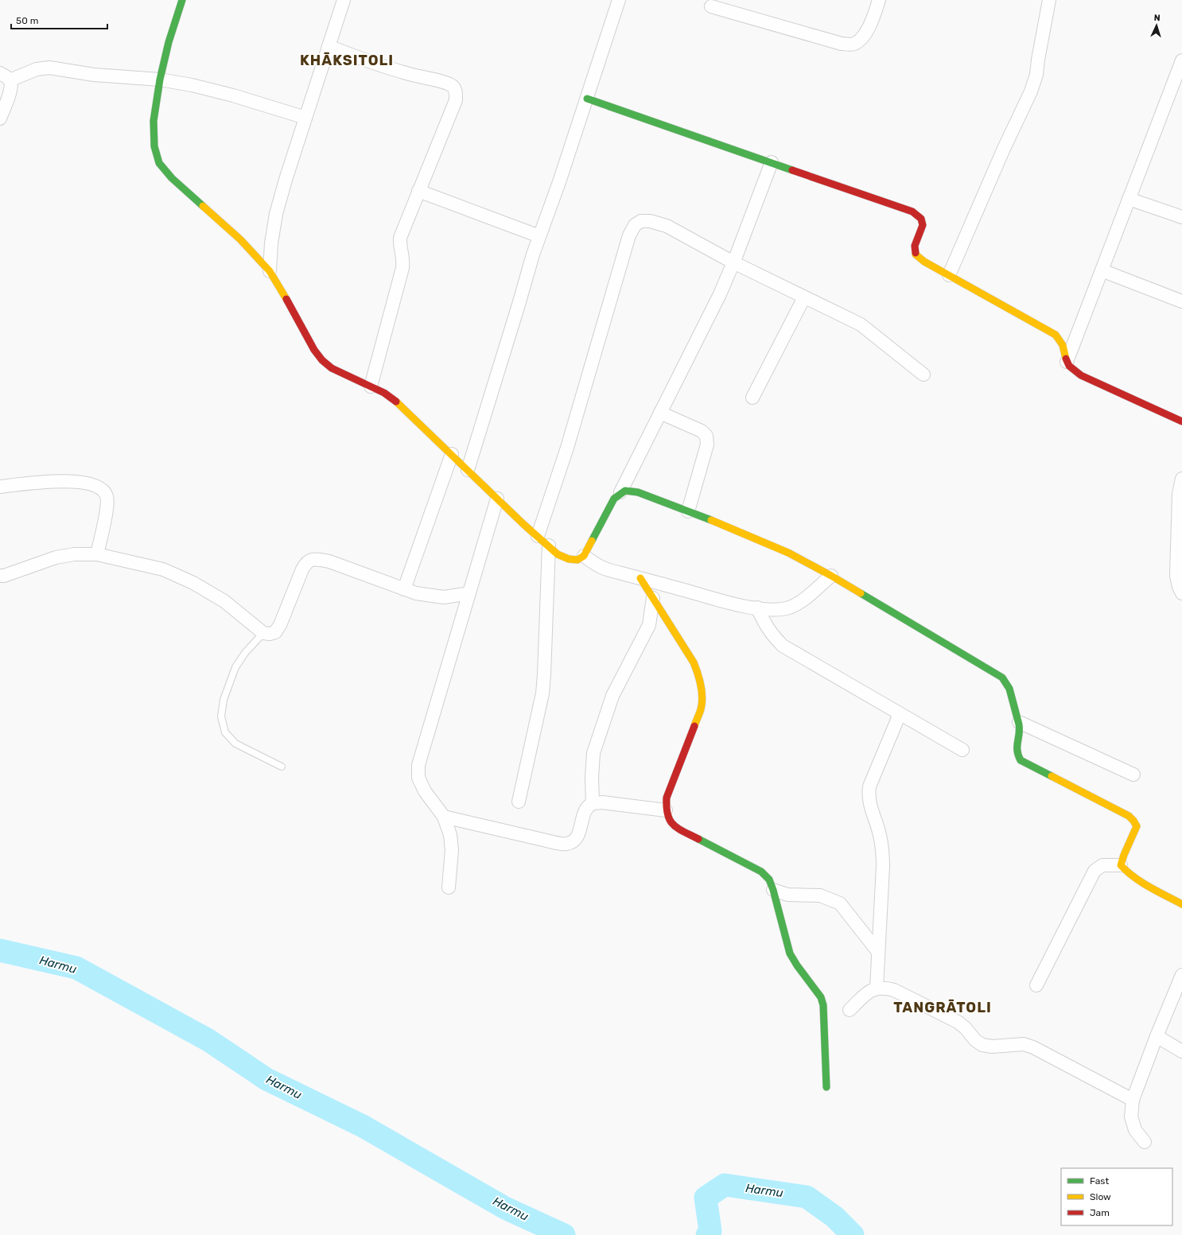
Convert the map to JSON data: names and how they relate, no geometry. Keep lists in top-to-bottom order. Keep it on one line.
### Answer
{"districts":["KHĀKSITOLI","TANGRĀTOLI"],"water":["Harmu"],"legend":["Fast","Slow","Jam"],"scale_bar":"50 m","north":"top"}
